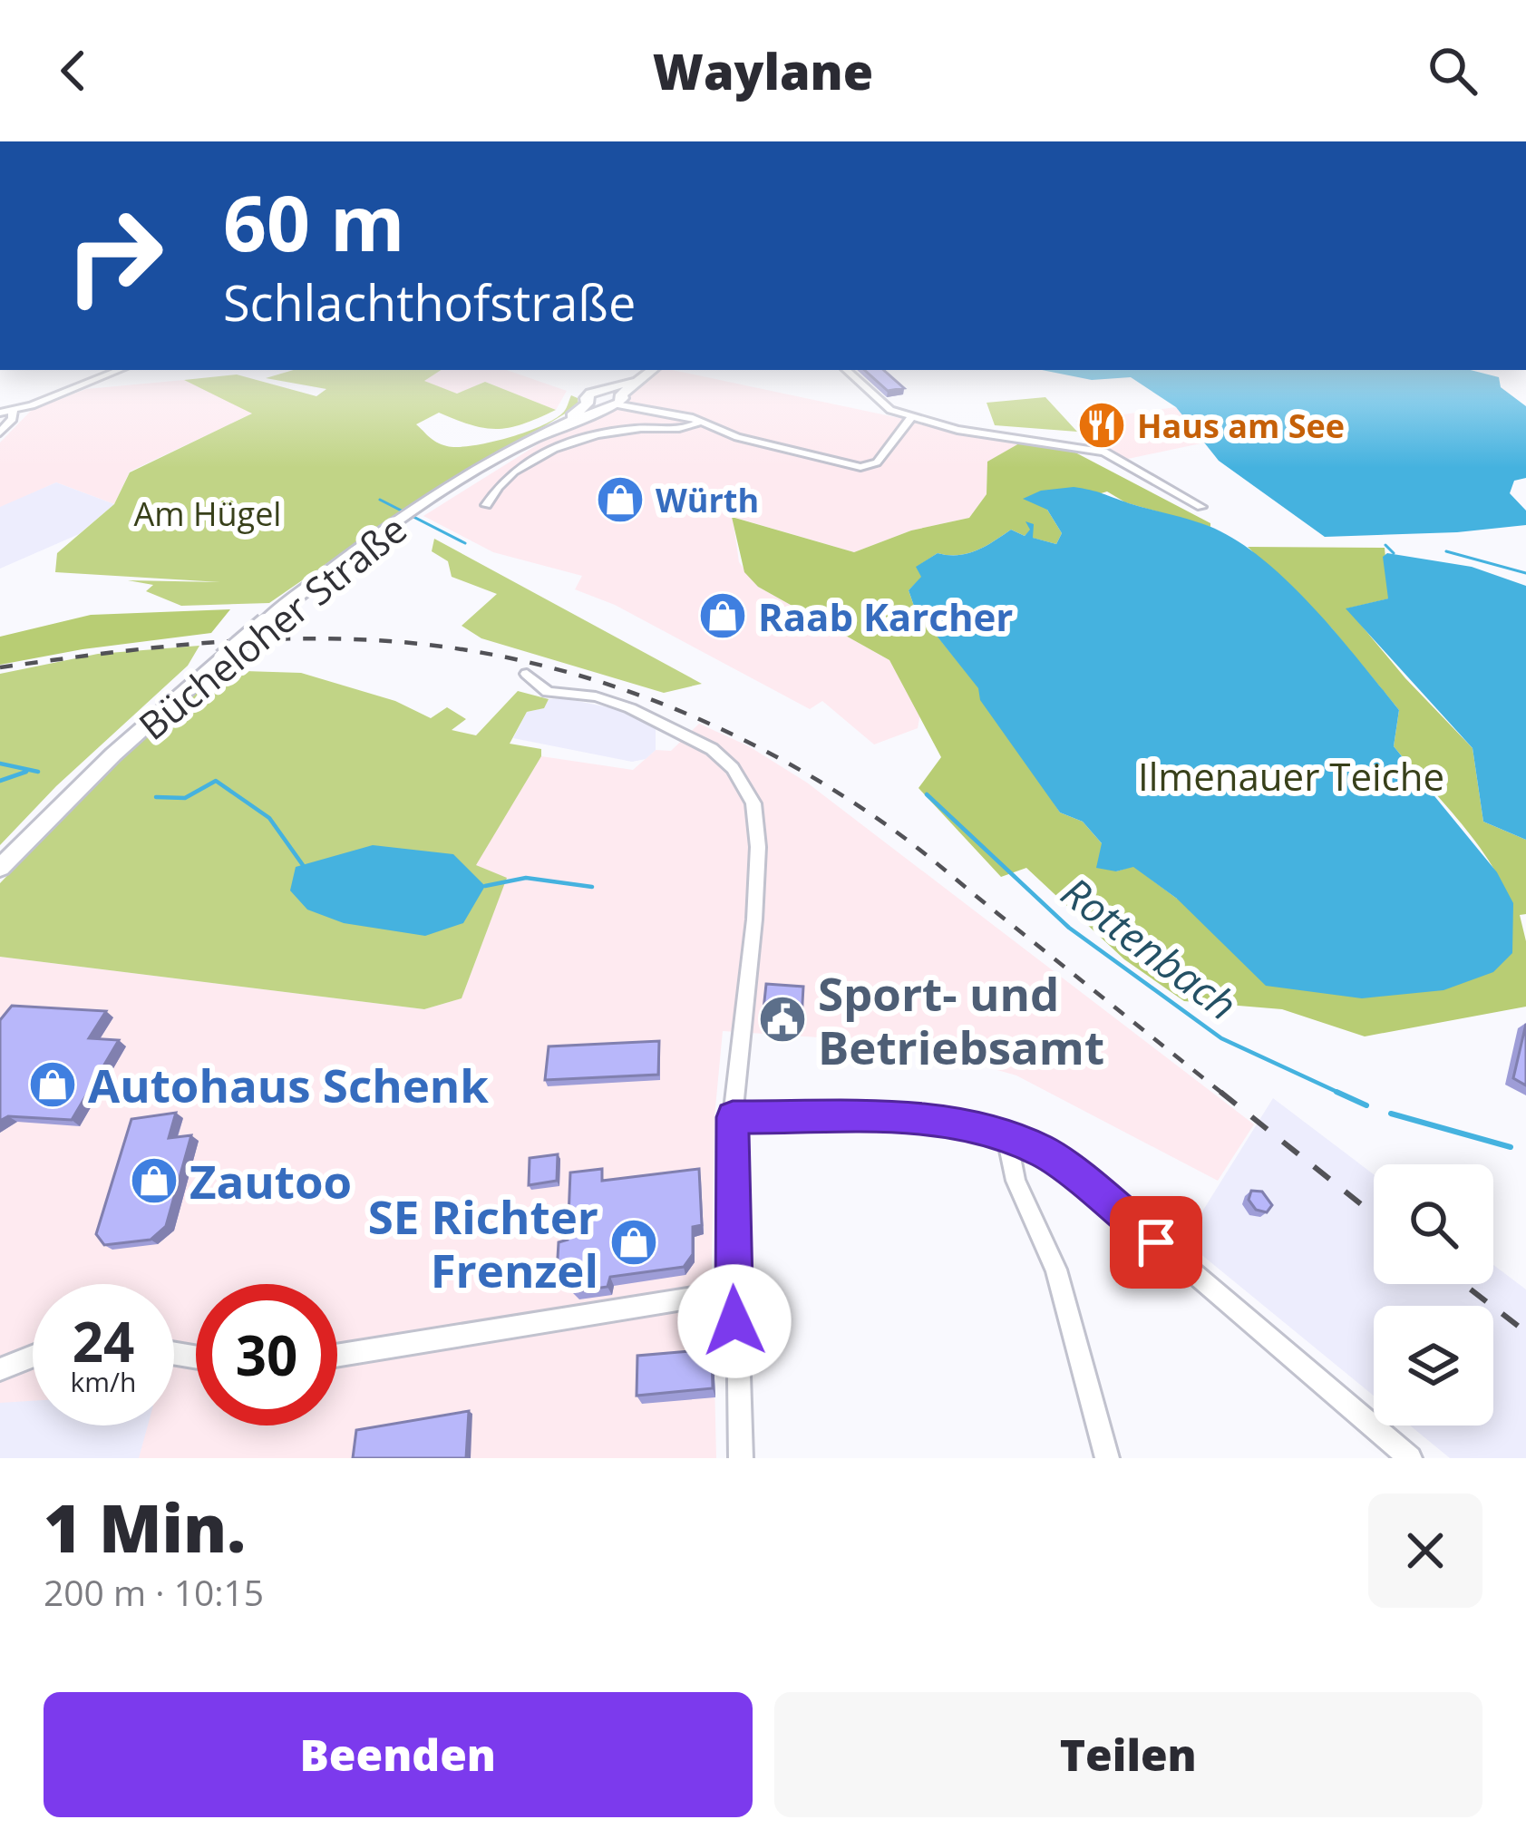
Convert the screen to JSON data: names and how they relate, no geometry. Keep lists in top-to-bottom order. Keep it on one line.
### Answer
{"streets":{"main road":["Bücheloher Straße"]},"water":["Rottenbach"],"parks":["Am Hügel","Ilmenauer Teiche"],"places":{"restaurant":["Haus am See"],"shop":["Würth","Raab Karcher","Autohaus Schenk","Zautoo","SE Richter Frenzel"],"public building":["Sport- und Betriebsamt"]},"page":{"header":"Waylane","turn":["60 m","Schlachthofstraße"],"speed":"24 km/h","limit":"30","heading":["1 Min.","200 m · 10:15"],"buttons":["Beenden","Teilen"]}}
